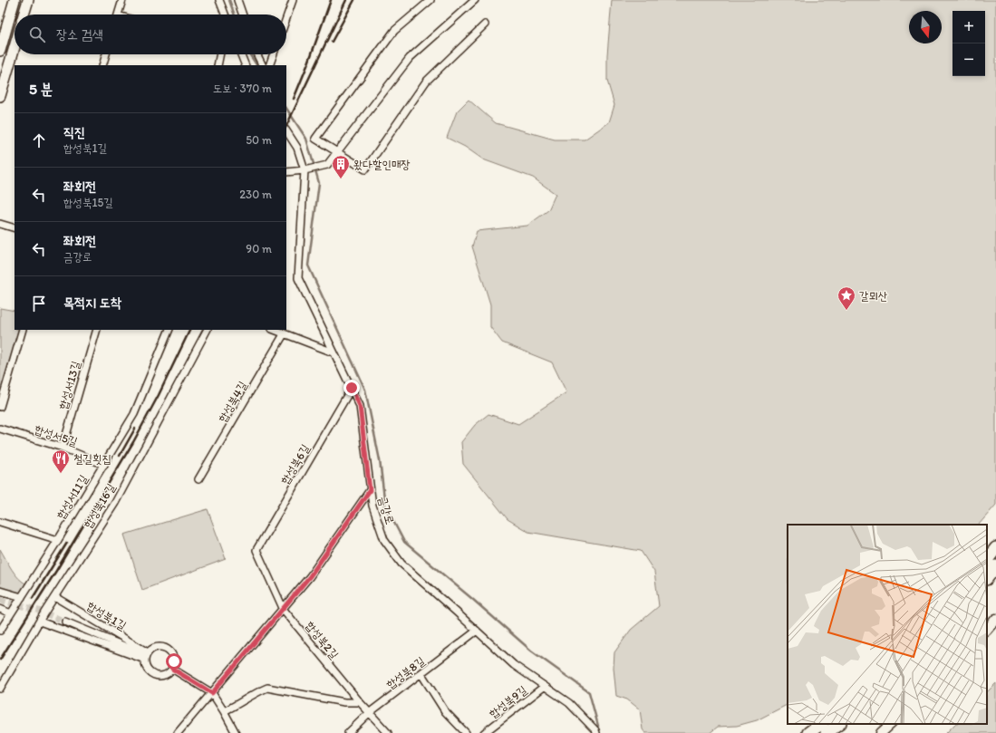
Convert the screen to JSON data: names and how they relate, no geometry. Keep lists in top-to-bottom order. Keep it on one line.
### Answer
{"streets":{"street":["합성서13길","합성북4길","합성서5길","합성북6길","합성서11길","합성북16길","금강로","합성북1길","합성북2길","합성북8길","합성북9길"]},"crossings":[["합성서13길","합성서5길"],["합성서5길","합성서11길"],["합성북6길","금강로"],["합성북6길","합성북2길"],["합성북16길","합성북1길"],["금강로","합성북8길"],["금강로","합성북9길"],["합성북2길","합성북8길"]],"places":{"building":["왔다할인매장"],"place":["갈뫼산"],"restaurant":["철길횟집"]},"north":"bottom","page":{"map_buttons":["+","−"],"search":"장소 검색","heading":["5 분","도보 · 370 m"],"list":[["직진","합성북1길","50 m"],["좌회전","합성북15길","230 m"],["좌회전","금강로","90 m"],"목적지 도착"]}}
